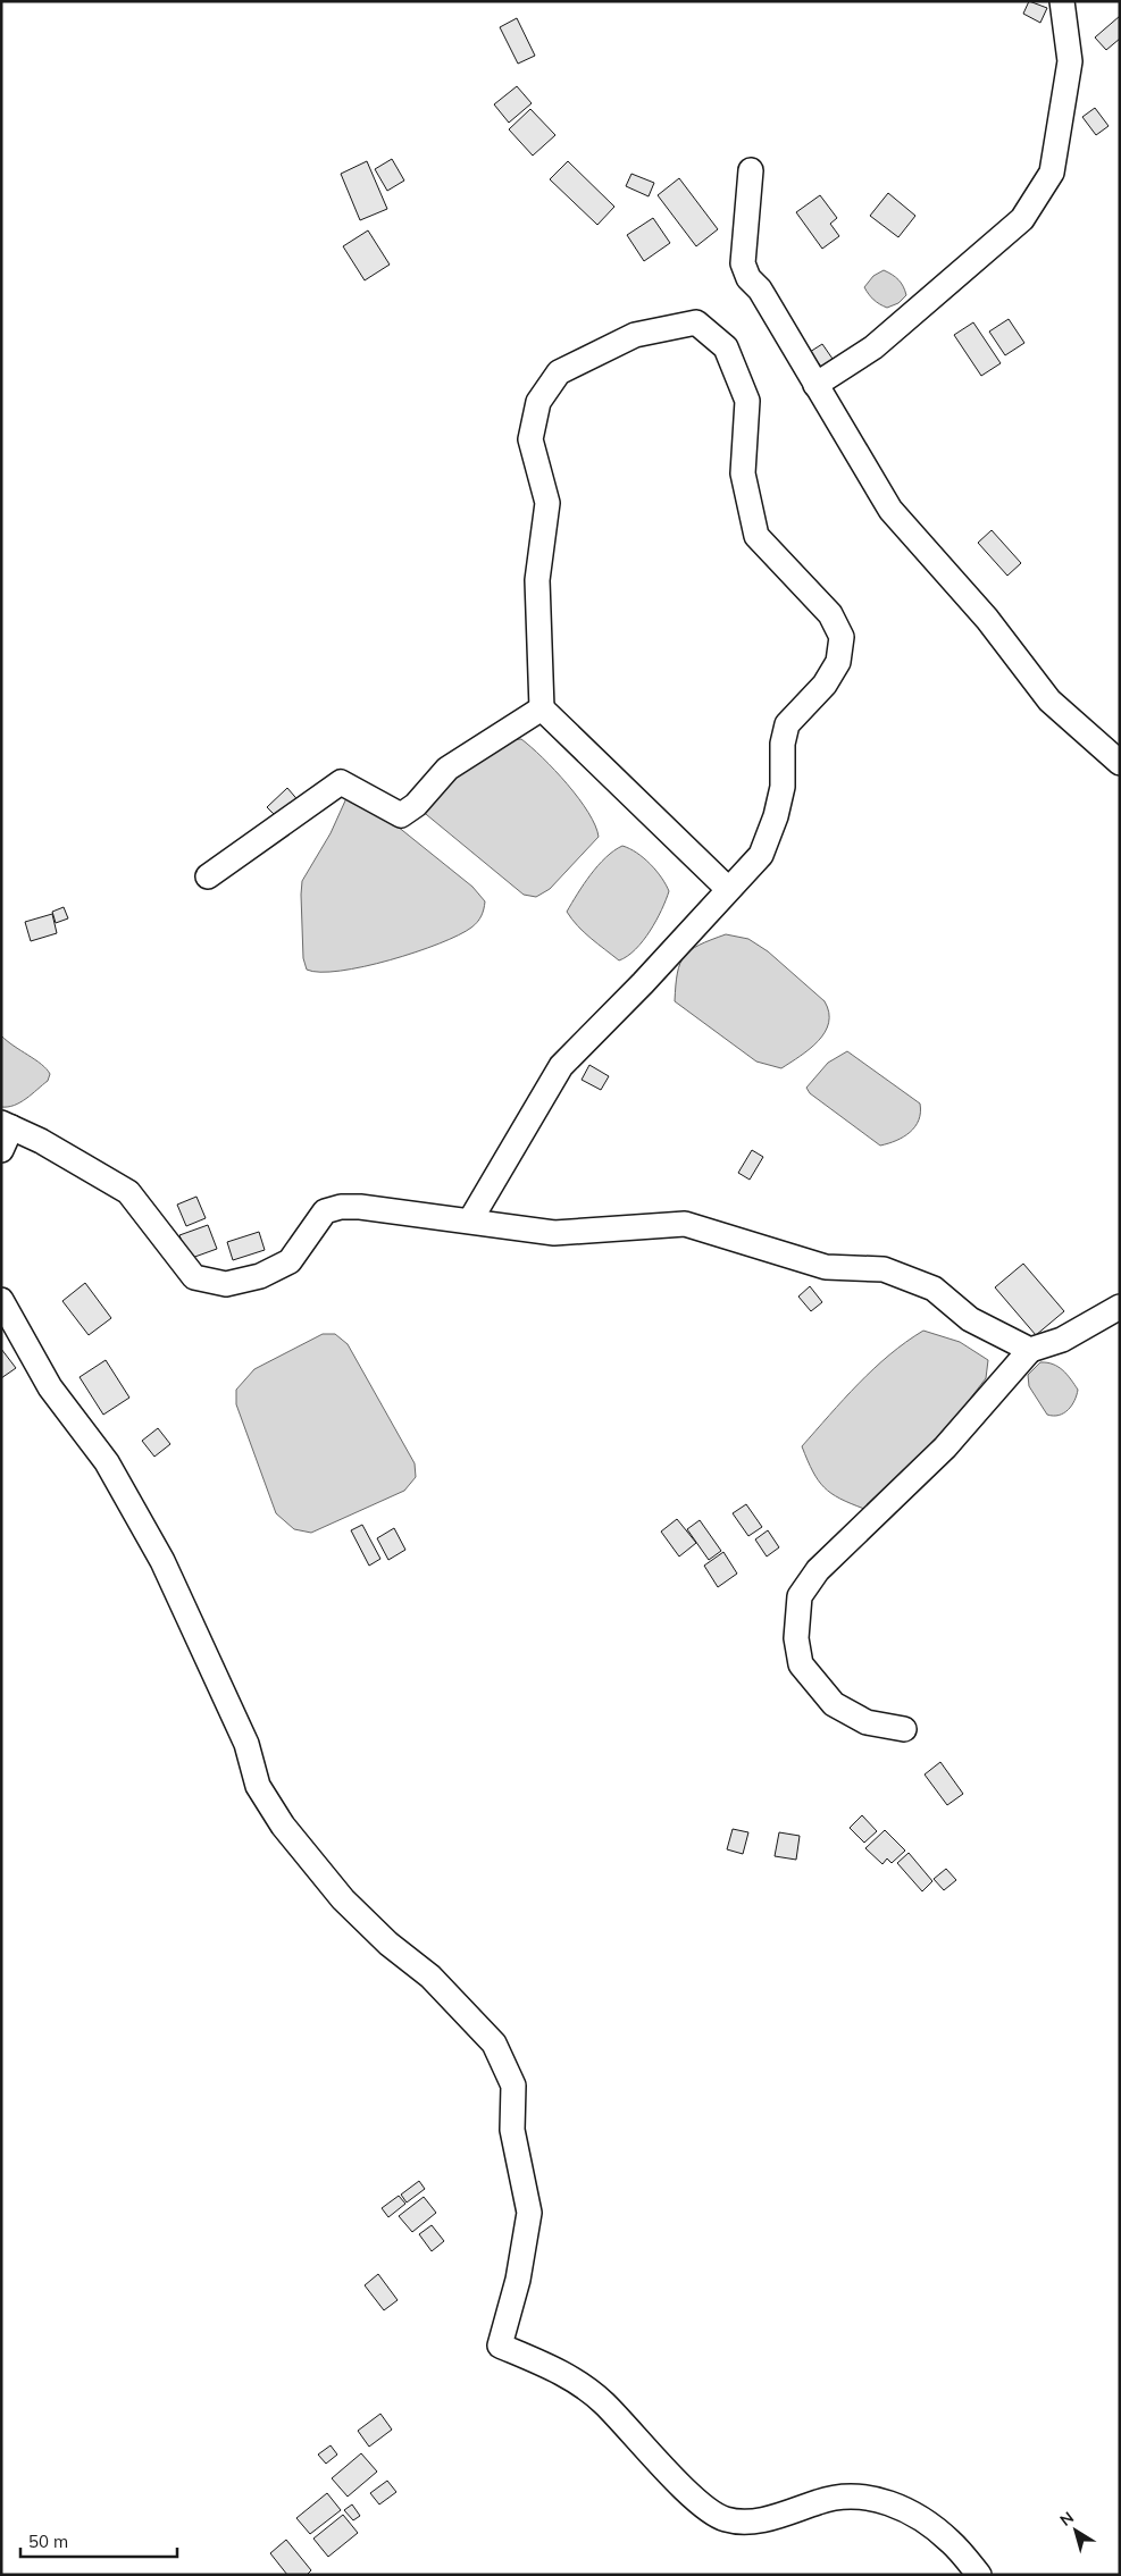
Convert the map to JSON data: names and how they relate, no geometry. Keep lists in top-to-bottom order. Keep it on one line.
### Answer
{"scale_bar":"50 m","north":"top left"}
